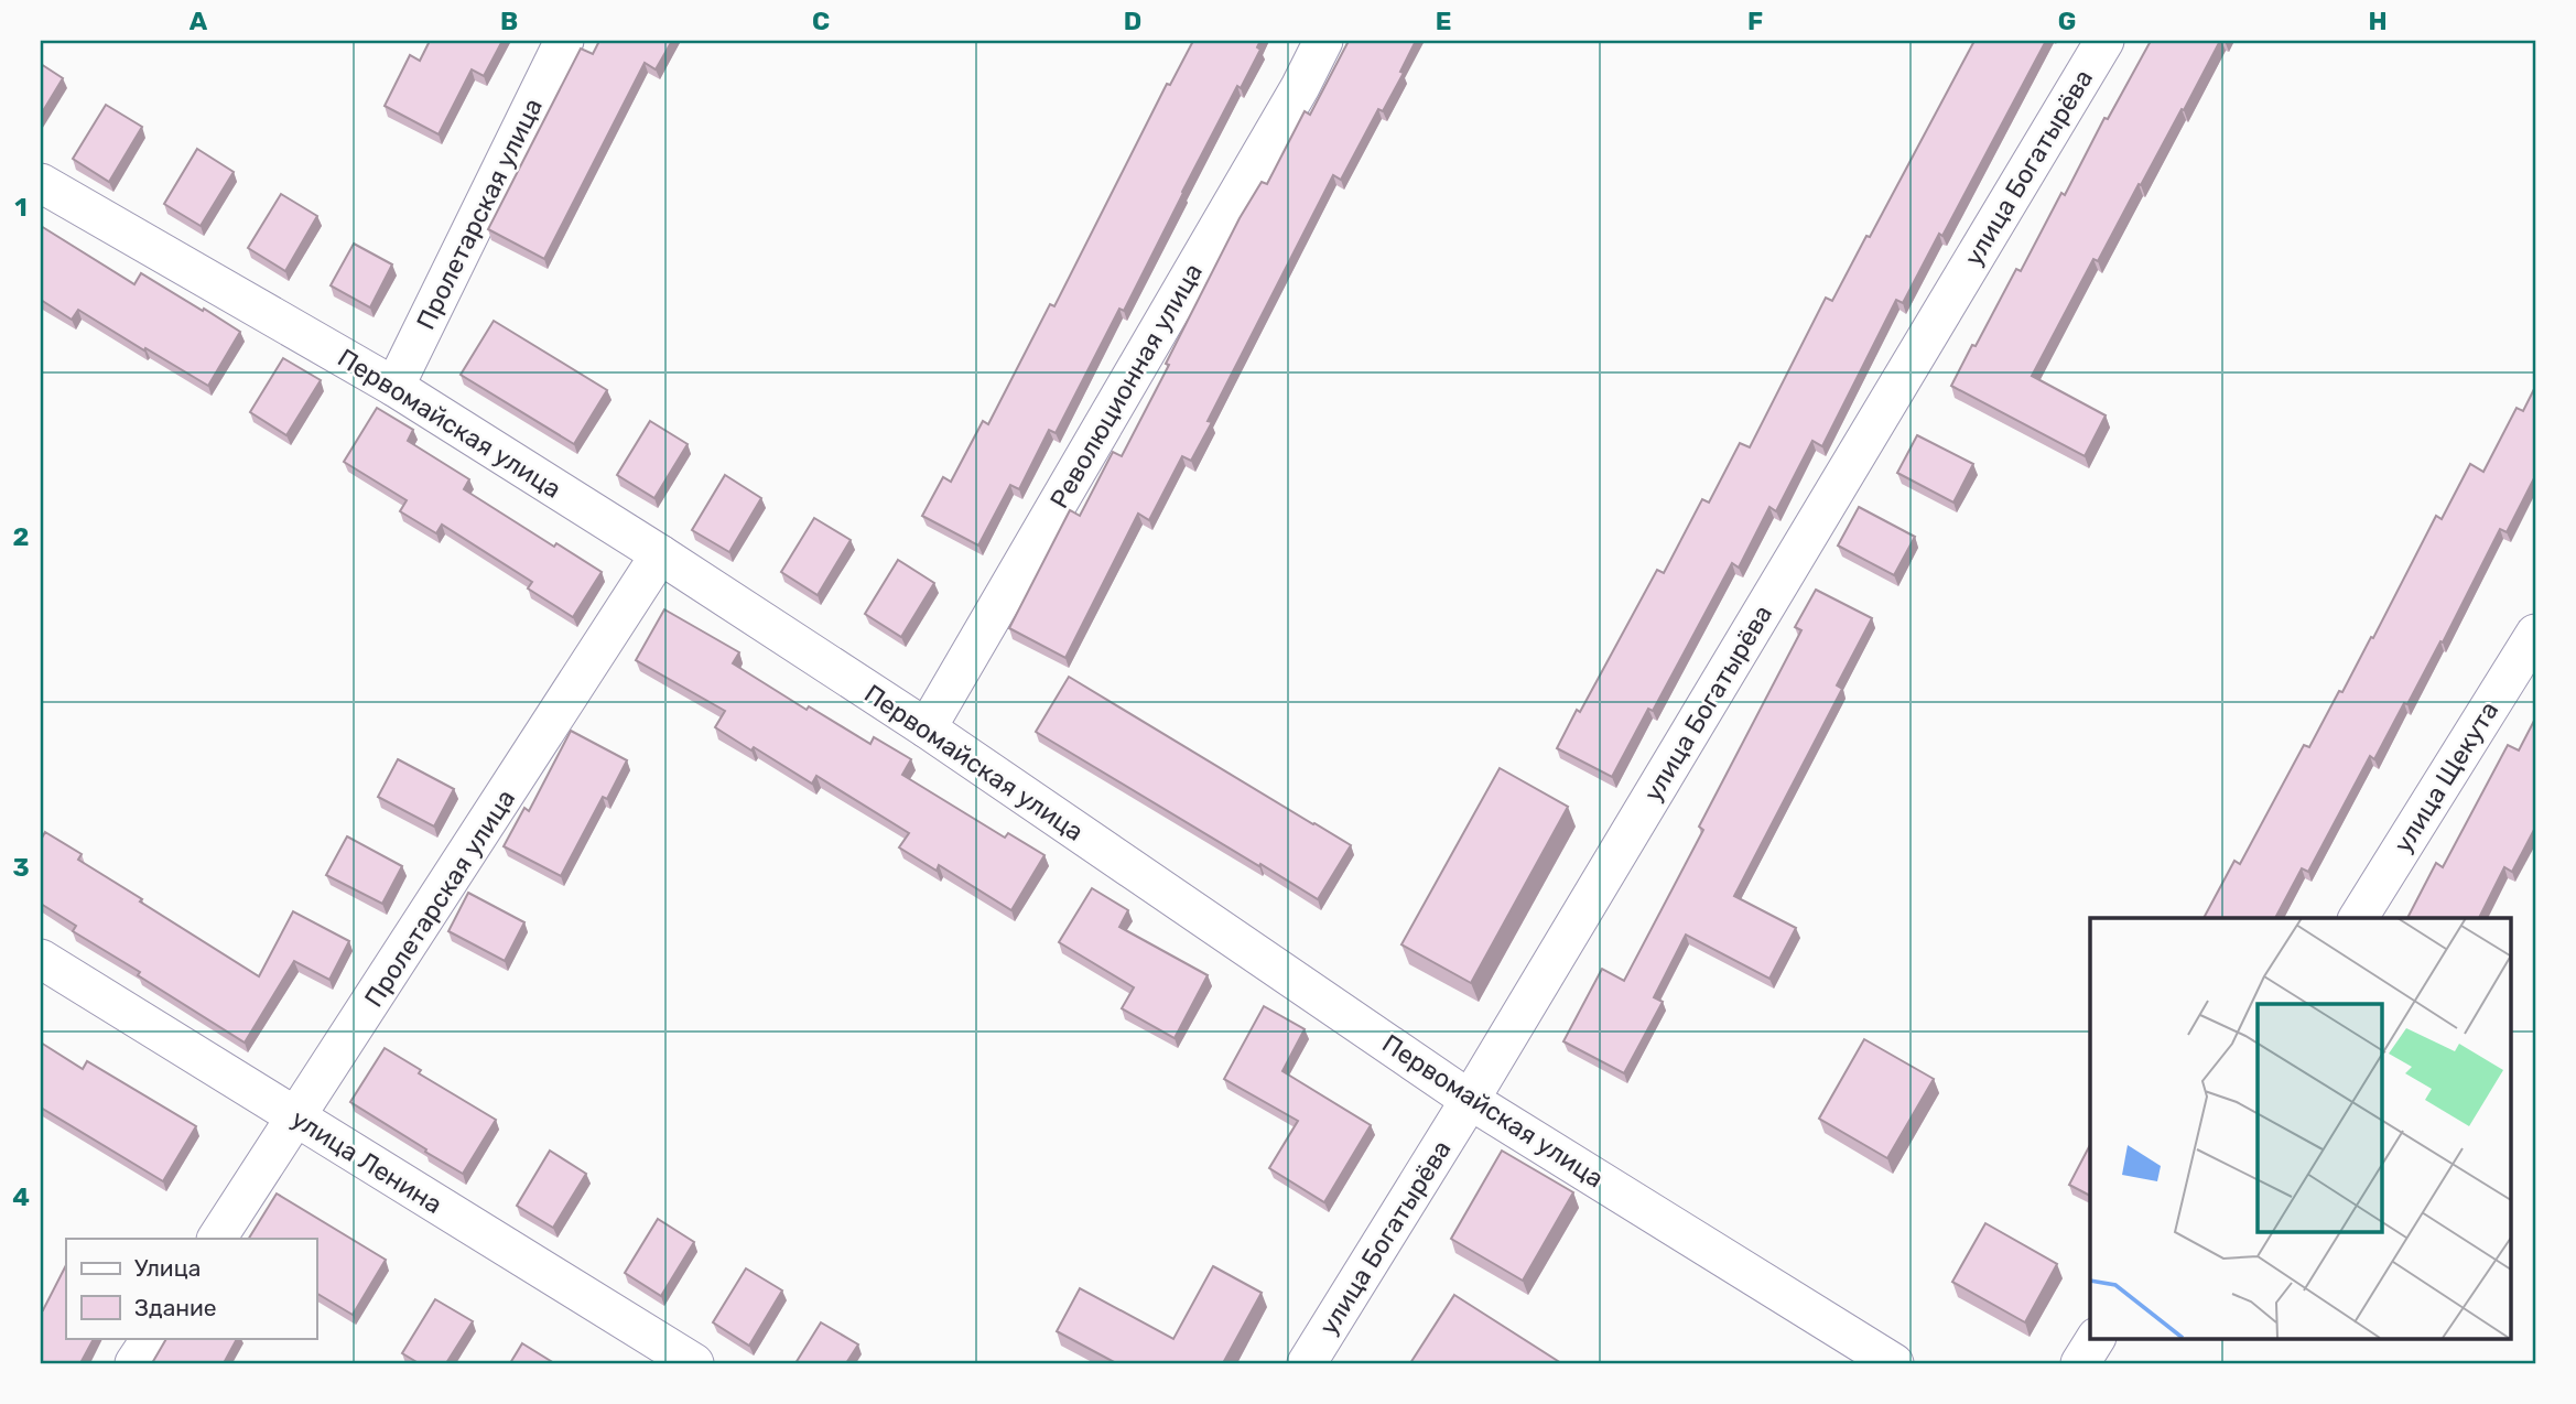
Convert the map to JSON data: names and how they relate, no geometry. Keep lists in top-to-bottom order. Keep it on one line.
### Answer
{"streets":{"street":["улица Богатырёва","Пролетарская улица","Революционная улица","Первомайская улица","улица Щекута","улица Ленина"]},"crossings":[["улица Богатырёва","Первомайская улица"],["Пролетарская улица","Первомайская улица"],["Пролетарская улица","улица Ленина"],["Революционная улица","Первомайская улица"]],"legend":["Улица","Здание"],"grid":{"columns":["A","B","C","D","E","F","G","H"],"rows":["1","2","3","4"]}}
